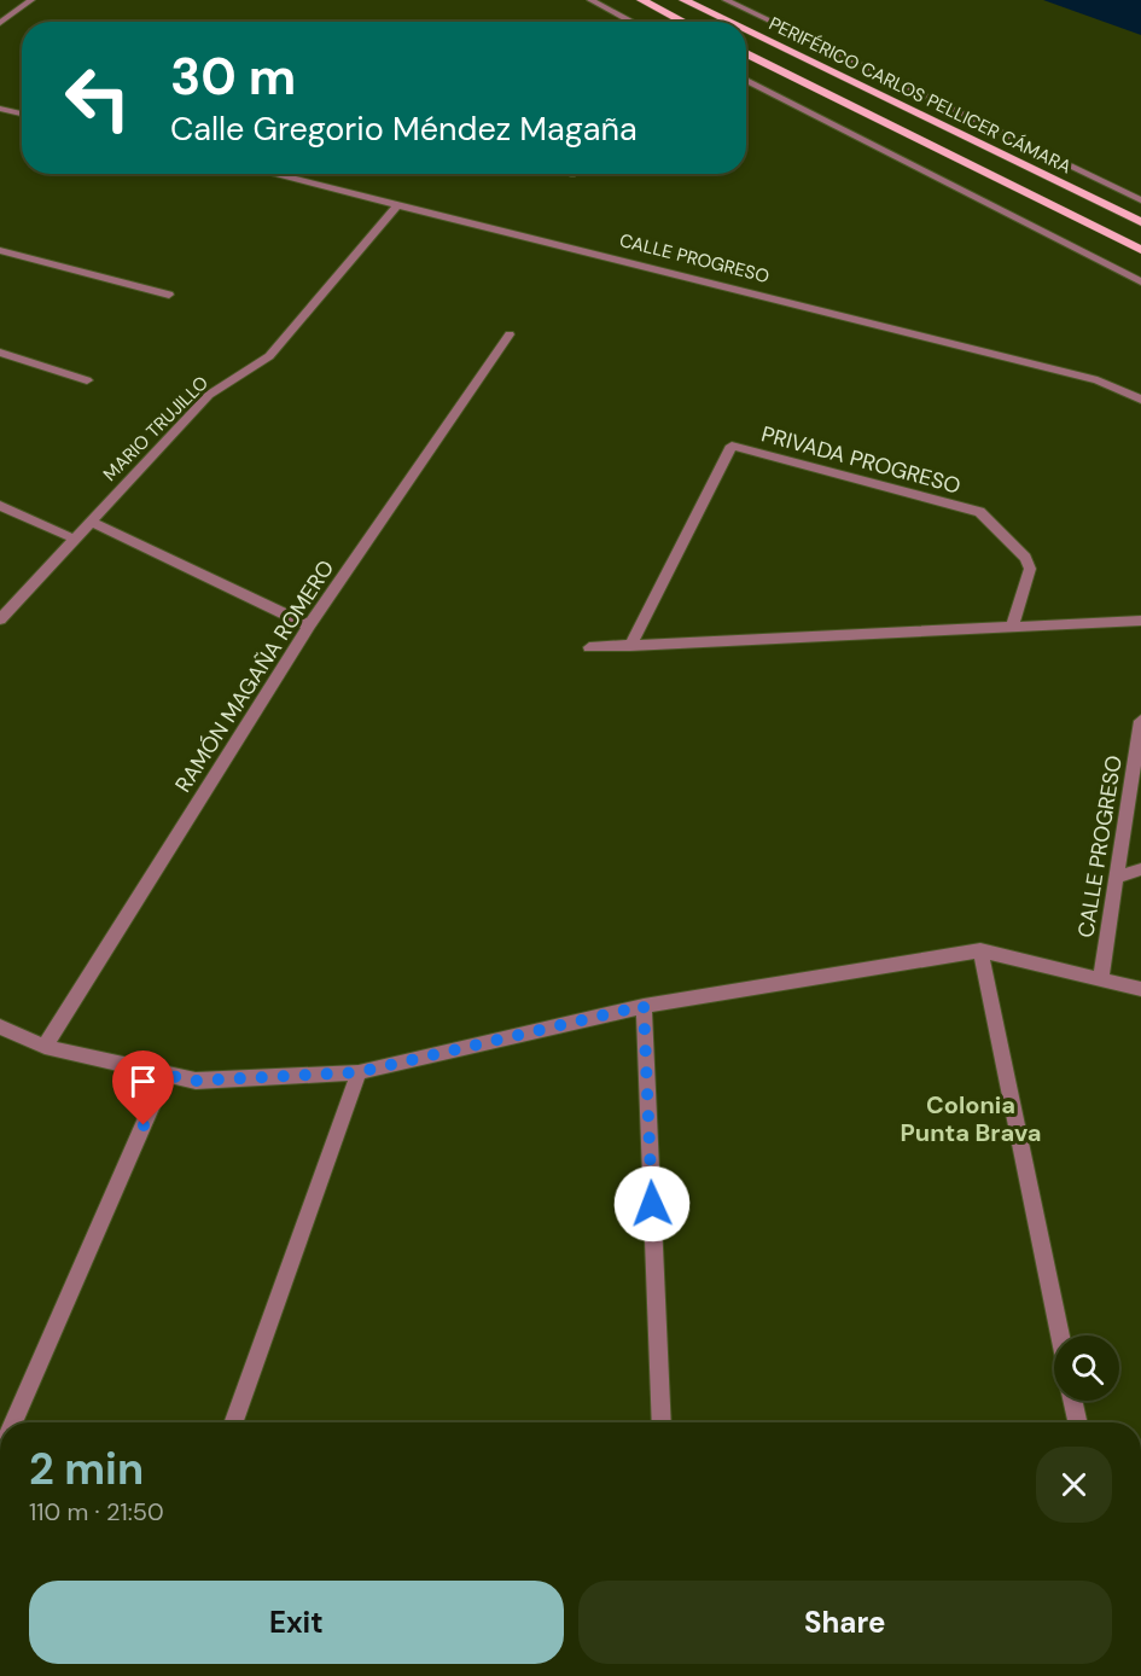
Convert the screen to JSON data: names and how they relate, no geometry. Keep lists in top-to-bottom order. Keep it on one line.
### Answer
{"streets":{"main road":["PERIFÉRICO CARLOS PELLICER CÁMARA"],"street":["CALLE PROGRESO","MARIO TRUJILLO","PRIVADA PROGRESO","RAMÓN MAGAÑA ROMERO"]},"crossings":[["CALLE PROGRESO","MARIO TRUJILLO"]],"districts":["Colonia Punta Brava"],"page":{"turn":["30 m","Calle Gregorio Méndez Magaña"],"heading":["2 min","110 m · 21:50"],"buttons":["Exit","Share"]}}
